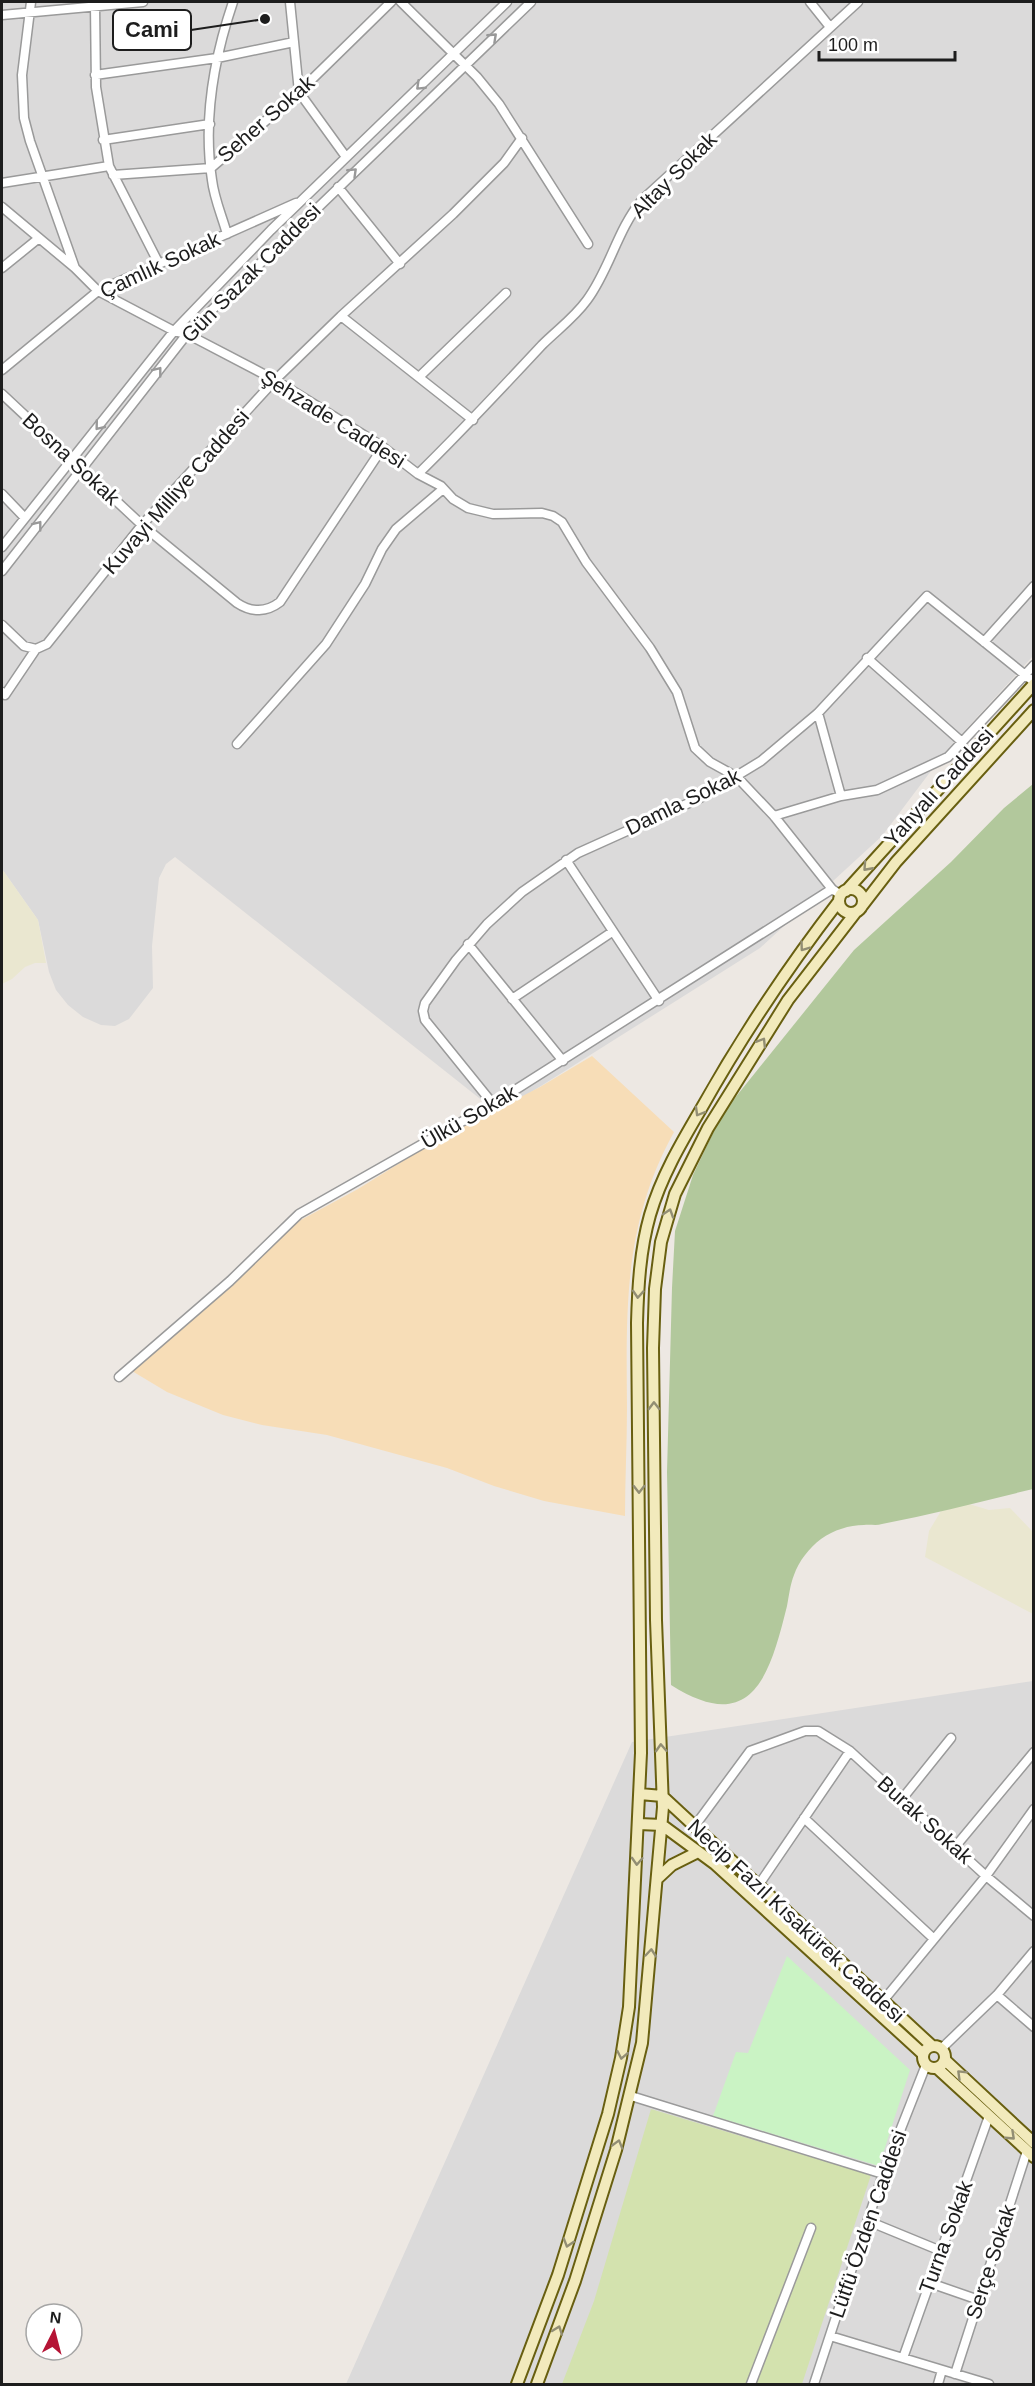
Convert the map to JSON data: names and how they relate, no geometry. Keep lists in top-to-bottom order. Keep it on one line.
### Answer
{"streets":{"main road":["Yahyalı Caddesi","Necip Fazıl Kısakürek Caddesi"],"street":["Seher Sokak","Altay Sokak","Çamlık Sokak","Gün Sazak Caddesi","Şehzade Caddesi","Bosna Sokak","Kuvayi Milliye Caddesi","Damla Sokak","Ülkü Sokak","Burak Sokak","Lütfü Özden Caddesi","Turna Sokak","Serçe Sokak"]},"crossings":[["Altay Sokak","Şehzade Caddesi"],["Çamlık Sokak","Gün Sazak Caddesi"],["Çamlık Sokak","Şehzade Caddesi"],["Gün Sazak Caddesi","Şehzade Caddesi"],["Gün Sazak Caddesi","Bosna Sokak"],["Şehzade Caddesi","Bosna Sokak"],["Şehzade Caddesi","Kuvayi Milliye Caddesi"],["Şehzade Caddesi","Yahyalı Caddesi"],["Şehzade Caddesi","Damla Sokak"],["Şehzade Caddesi","Ülkü Sokak"],["Bosna Sokak","Kuvayi Milliye Caddesi"],["Yahyalı Caddesi","Damla Sokak"],["Yahyalı Caddesi","Ülkü Sokak"],["Yahyalı Caddesi","Necip Fazıl Kısakürek Caddesi"],["Damla Sokak","Ülkü Sokak"],["Burak Sokak","Necip Fazıl Kısakürek Caddesi"],["Necip Fazıl Kısakürek Caddesi","Lütfü Özden Caddesi"],["Necip Fazıl Kısakürek Caddesi","Turna Sokak"],["Necip Fazıl Kısakürek Caddesi","Serçe Sokak"]],"places":["Cami"],"scale_bar":"100 m","north":"top"}
